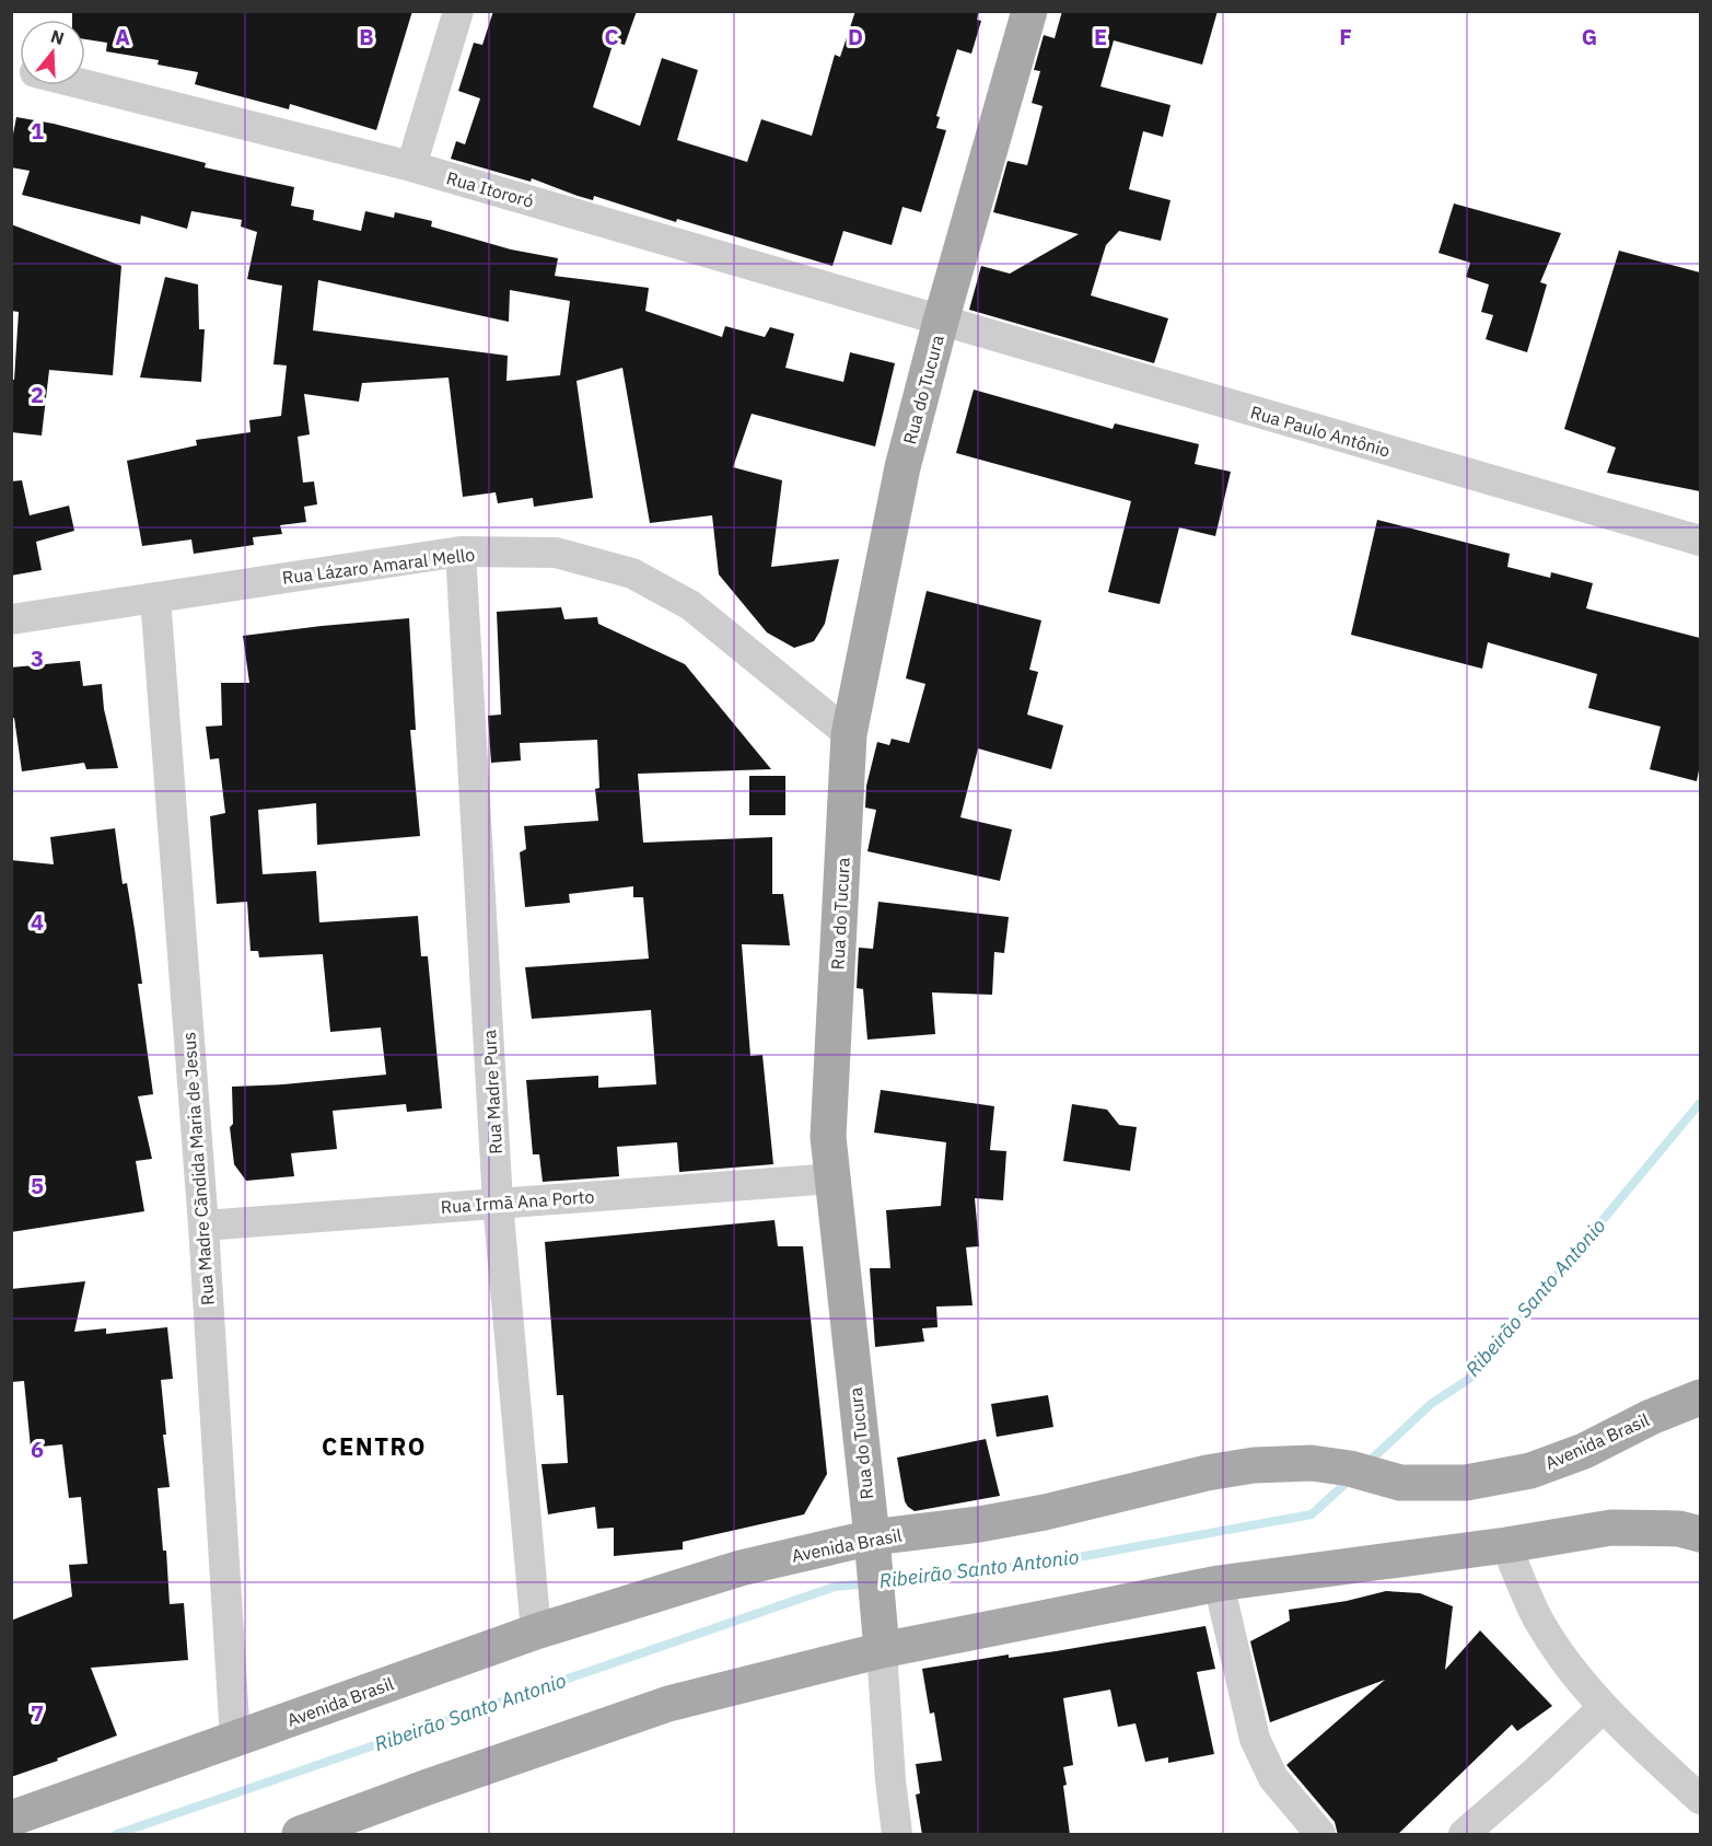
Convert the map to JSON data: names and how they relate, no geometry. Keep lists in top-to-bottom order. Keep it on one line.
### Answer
{"streets":{"main road":["Rua do Tucura","Avenida Brasil"],"street":["Rua Itororó","Rua Paulo Antônio","Rua Lázaro Amaral Mello","Rua Madre Pura","Rua Madre Cãndida Maria de Jesus","Rua Irmã Ana Porto"]},"crossings":[["Rua Itororó","Rua do Tucura"],["Rua Itororó","Rua Paulo Antônio"],["Rua do Tucura","Rua Paulo Antônio"],["Rua do Tucura","Rua Lázaro Amaral Mello"],["Rua do Tucura","Rua Irmã Ana Porto"],["Rua do Tucura","Avenida Brasil"],["Rua Lázaro Amaral Mello","Rua Madre Pura"],["Rua Lázaro Amaral Mello","Rua Madre Cãndida Maria de Jesus"],["Rua Madre Pura","Rua Irmã Ana Porto"],["Rua Madre Pura","Avenida Brasil"],["Rua Madre Cãndida Maria de Jesus","Rua Irmã Ana Porto"],["Rua Madre Cãndida Maria de Jesus","Avenida Brasil"]],"districts":["CENTRO"],"water":["Ribeirão Santo Antonio"],"north":"top","grid":{"columns":["A","B","C","D","E","F","G"],"rows":["1","2","3","4","5","6","7"]}}
